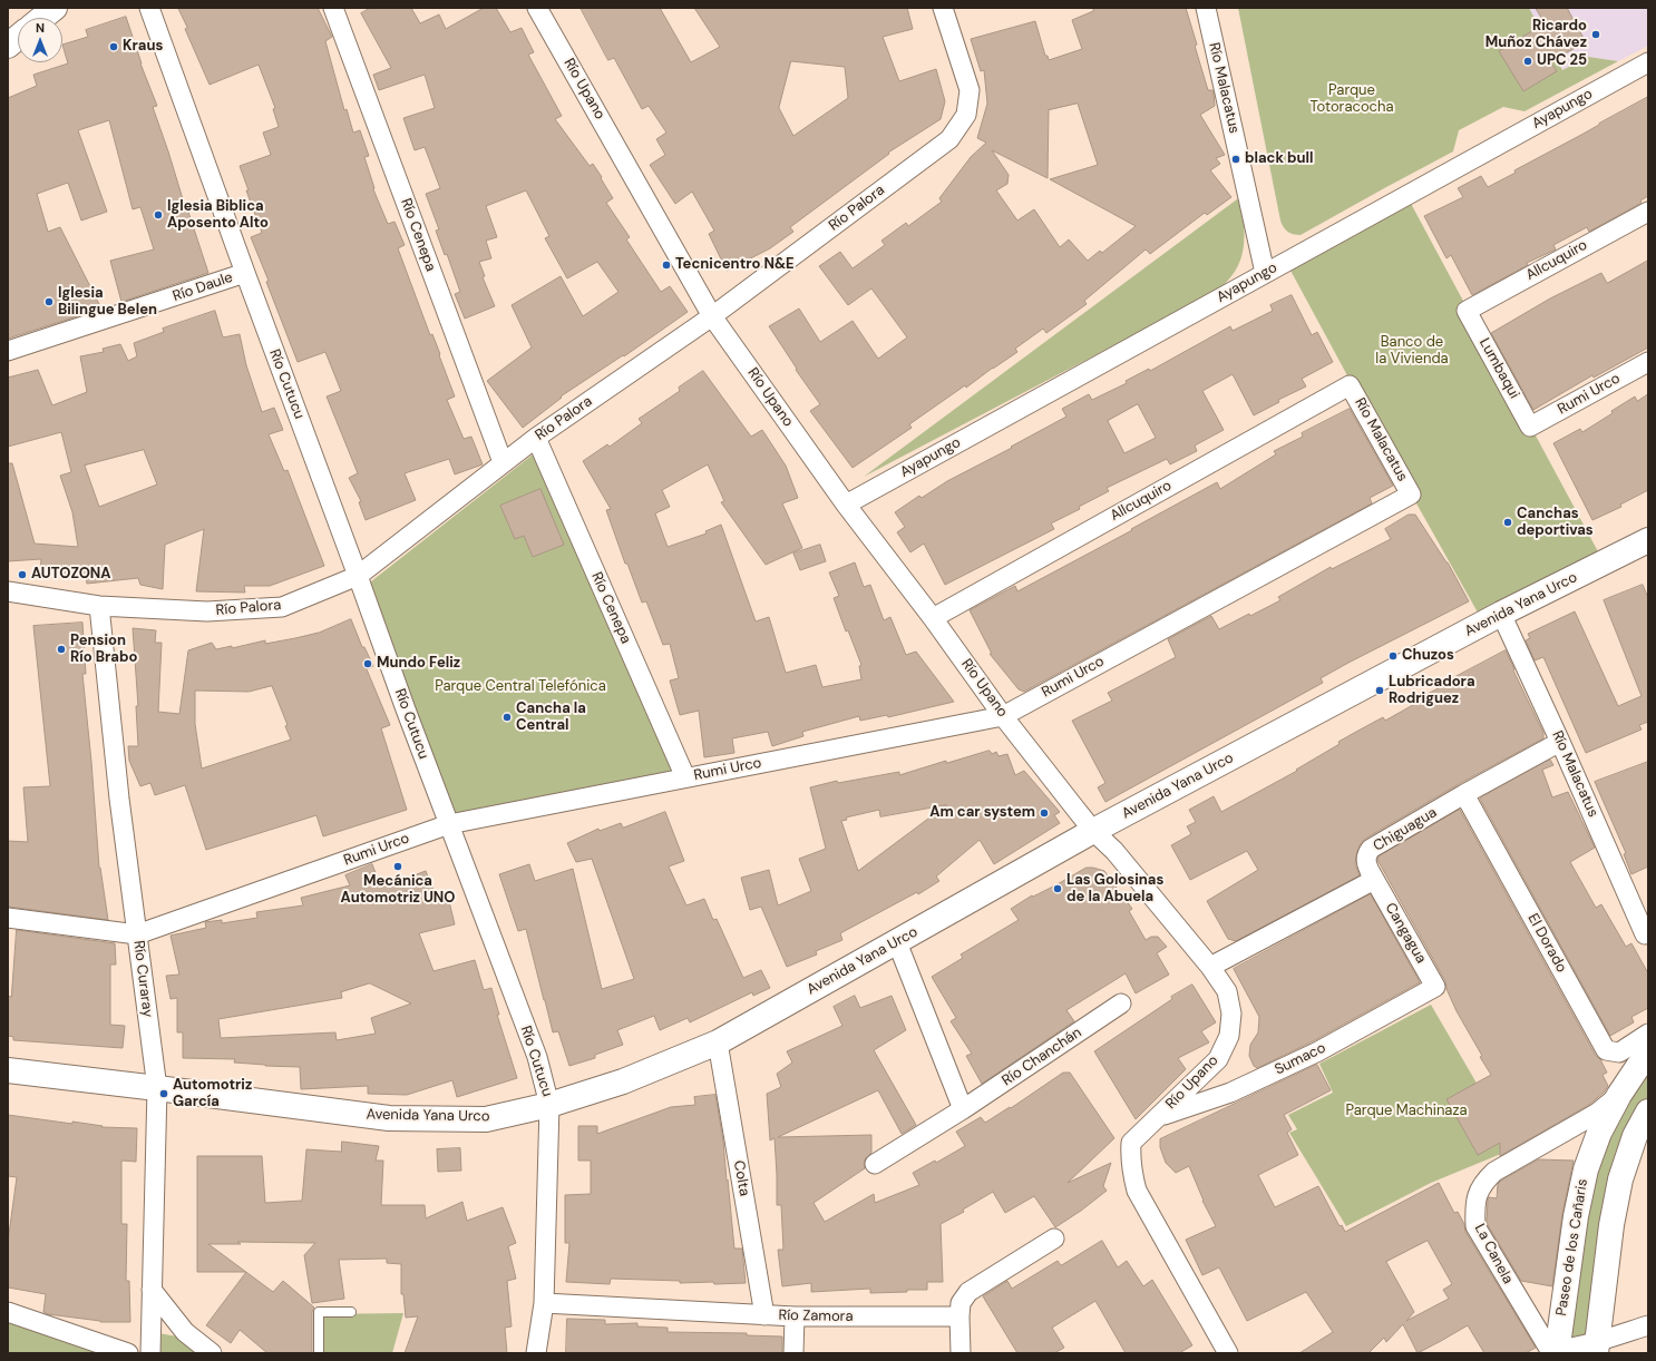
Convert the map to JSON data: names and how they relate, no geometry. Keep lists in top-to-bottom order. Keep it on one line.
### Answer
{"streets":{"street":["Río Malacatus","Río Upano","Ayapungo","Río Palora","Río Cenepa","Allcuquiro","Río Daule","Lumbaqui","Río Cutucu","Rumi Urco","Avenida Yana Urco","Chiguagua","Cangagua","El Dorado","Río Curaray","Río Chanchán","Sumaco","Colta","Paseo de los Cañaris","La Canela","Río Zamora"]},"crossings":[["Río Malacatus","Ayapungo"],["Río Malacatus","Allcuquiro"],["Río Malacatus","Rumi Urco"],["Río Malacatus","Avenida Yana Urco"],["Río Malacatus","Chiguagua"],["Río Upano","Ayapungo"],["Río Upano","Río Palora"],["Río Upano","Allcuquiro"],["Río Upano","Rumi Urco"],["Río Upano","Avenida Yana Urco"],["Río Upano","Sumaco"],["Río Palora","Río Cenepa"],["Río Palora","Río Cutucu"],["Río Palora","Río Curaray"],["Río Cenepa","Rumi Urco"],["Allcuquiro","Lumbaqui"],["Río Daule","Río Cutucu"],["Lumbaqui","Rumi Urco"],["Río Cutucu","Rumi Urco"],["Río Cutucu","Avenida Yana Urco"],["Río Cutucu","Río Zamora"],["Rumi Urco","Río Curaray"],["Avenida Yana Urco","Río Curaray"],["Avenida Yana Urco","Colta"],["Chiguagua","Cangagua"],["Chiguagua","El Dorado"],["Cangagua","Sumaco"],["Colta","Río Zamora"],["Paseo de los Cañaris","La Canela"]],"parks":["Parque Totoracocha","Banco de la Vivienda","Parque Central Telefónica","Parque Machinaza"],"places":["Ricardo Muñoz Chávez","Kraus","UPC 25","black bull","Iglesia Biblica Aposento Alto","Tecnicentro N&E","Iglesia Bilingue Belen","Canchas deportivas","AUTOZONA","Pension Río Brabo","Chuzos","Mundo Feliz","Lubricadora Rodriguez","Cancha la Central","Am car system","Mecánica Automotriz UNO","Las Golosinas de la Abuela","Automotriz García"],"north":"top"}
